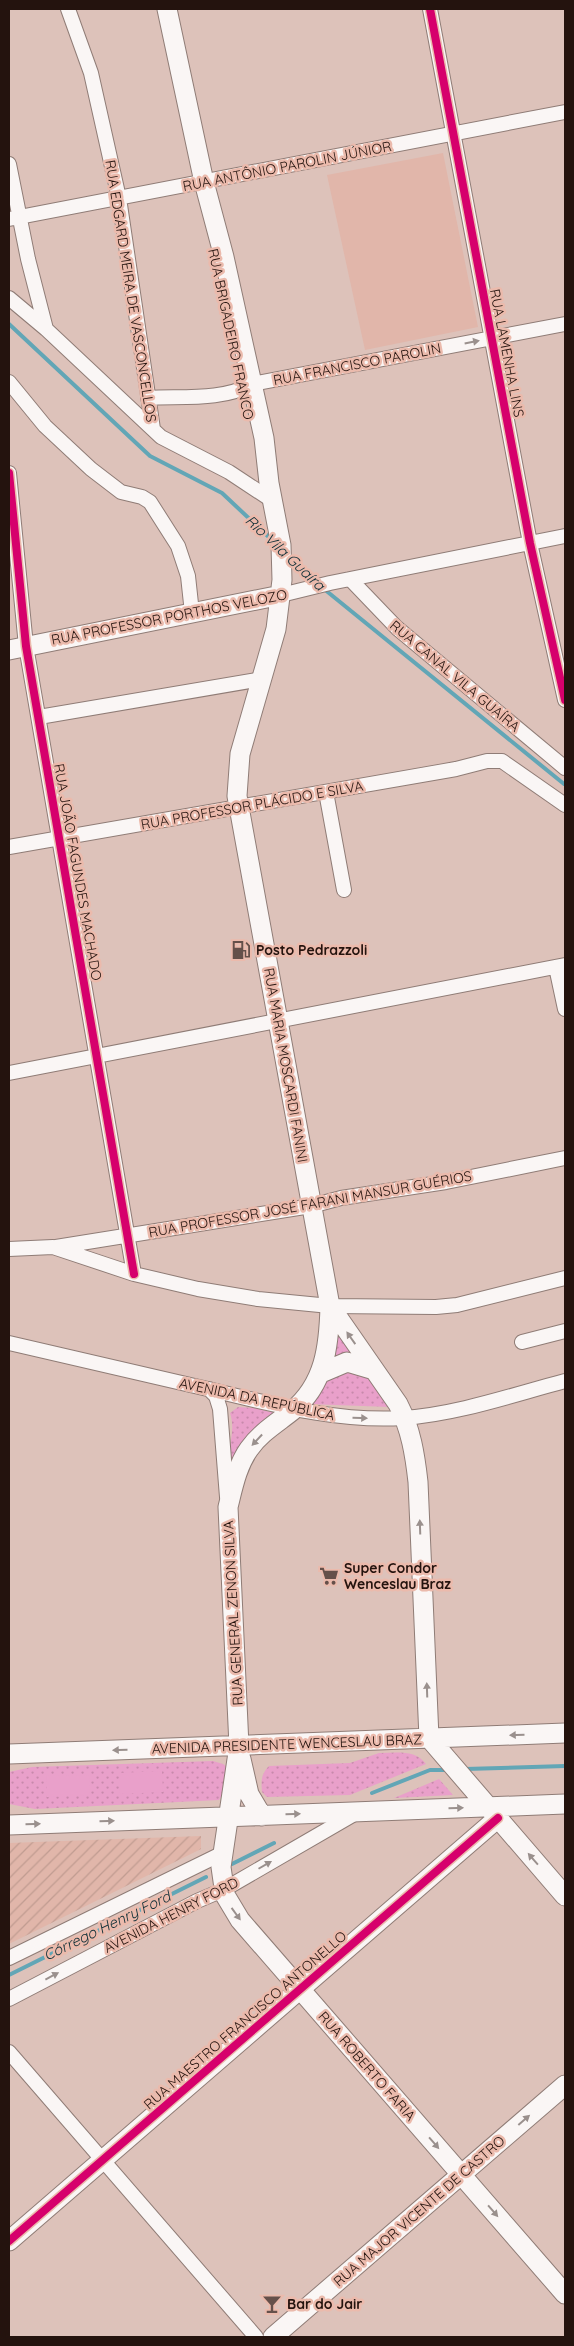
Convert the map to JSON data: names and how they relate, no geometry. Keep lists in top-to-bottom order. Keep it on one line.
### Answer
{"streets":{"main road":["RUA BRIGADEIRO FRANCO","RUA PROFESSOR PORTHOS VELOZO","RUA MARIA MOSCARDI FANINI","RUA GENERAL ZENON SILVA","AVENIDA PRESIDENTE WENCESLAU BRAZ","RUA MAESTRO FRANCISCO ANTONELLO","RUA ROBERTO FARIA","RUA MAJOR VICENTE DE CASTRO"],"street":["RUA ANTÔNIO PAROLIN JÚNIOR","RUA EDGARD MEIRA DE VASCONCELLOS","RUA LAMENHA LINS","RUA FRANCISCO PAROLIN","RUA CANAL VILA GUAÍRA","RUA PROFESSOR PLÁCIDO E SILVA","RUA JOÃO FAGUNDES MACHADO","RUA PROFESSOR JOSÉ FARANI MANSUR GUÉRIOS","AVENIDA DA REPÚBLICA","AVENIDA HENRY FORD"]},"crossings":[["RUA ANTÔNIO PAROLIN JÚNIOR","RUA EDGARD MEIRA DE VASCONCELLOS"],["RUA ANTÔNIO PAROLIN JÚNIOR","RUA BRIGADEIRO FRANCO"],["RUA ANTÔNIO PAROLIN JÚNIOR","RUA LAMENHA LINS"],["RUA EDGARD MEIRA DE VASCONCELLOS","RUA FRANCISCO PAROLIN"],["RUA BRIGADEIRO FRANCO","RUA FRANCISCO PAROLIN"],["RUA BRIGADEIRO FRANCO","RUA PROFESSOR PORTHOS VELOZO"],["RUA BRIGADEIRO FRANCO","RUA MARIA MOSCARDI FANINI"],["RUA LAMENHA LINS","RUA FRANCISCO PAROLIN"],["RUA LAMENHA LINS","RUA PROFESSOR PORTHOS VELOZO"],["RUA PROFESSOR PORTHOS VELOZO","RUA CANAL VILA GUAÍRA"],["RUA PROFESSOR PORTHOS VELOZO","RUA JOÃO FAGUNDES MACHADO"],["RUA PROFESSOR PORTHOS VELOZO","RUA MARIA MOSCARDI FANINI"],["RUA PROFESSOR PLÁCIDO E SILVA","RUA JOÃO FAGUNDES MACHADO"],["RUA PROFESSOR PLÁCIDO E SILVA","RUA MARIA MOSCARDI FANINI"],["RUA JOÃO FAGUNDES MACHADO","RUA PROFESSOR JOSÉ FARANI MANSUR GUÉRIOS"],["RUA MARIA MOSCARDI FANINI","RUA PROFESSOR JOSÉ FARANI MANSUR GUÉRIOS"],["RUA MARIA MOSCARDI FANINI","AVENIDA DA REPÚBLICA"],["RUA MARIA MOSCARDI FANINI","RUA GENERAL ZENON SILVA"],["AVENIDA DA REPÚBLICA","RUA GENERAL ZENON SILVA"],["RUA GENERAL ZENON SILVA","AVENIDA PRESIDENTE WENCESLAU BRAZ"],["RUA GENERAL ZENON SILVA","RUA ROBERTO FARIA"],["AVENIDA HENRY FORD","RUA ROBERTO FARIA"],["RUA MAESTRO FRANCISCO ANTONELLO","RUA ROBERTO FARIA"],["RUA ROBERTO FARIA","RUA MAJOR VICENTE DE CASTRO"]],"one_way":["RUA FRANCISCO PAROLIN","RUA ROBERTO FARIA","RUA MAJOR VICENTE DE CASTRO"],"water":["Rio Vila Guaíra","Córrego Henry Ford"],"places":{"fuel station":["Posto Pedrazzoli"],"supermarket":["Super Condor Wenceslau Braz"],"bar":["Bar do Jair"]}}
